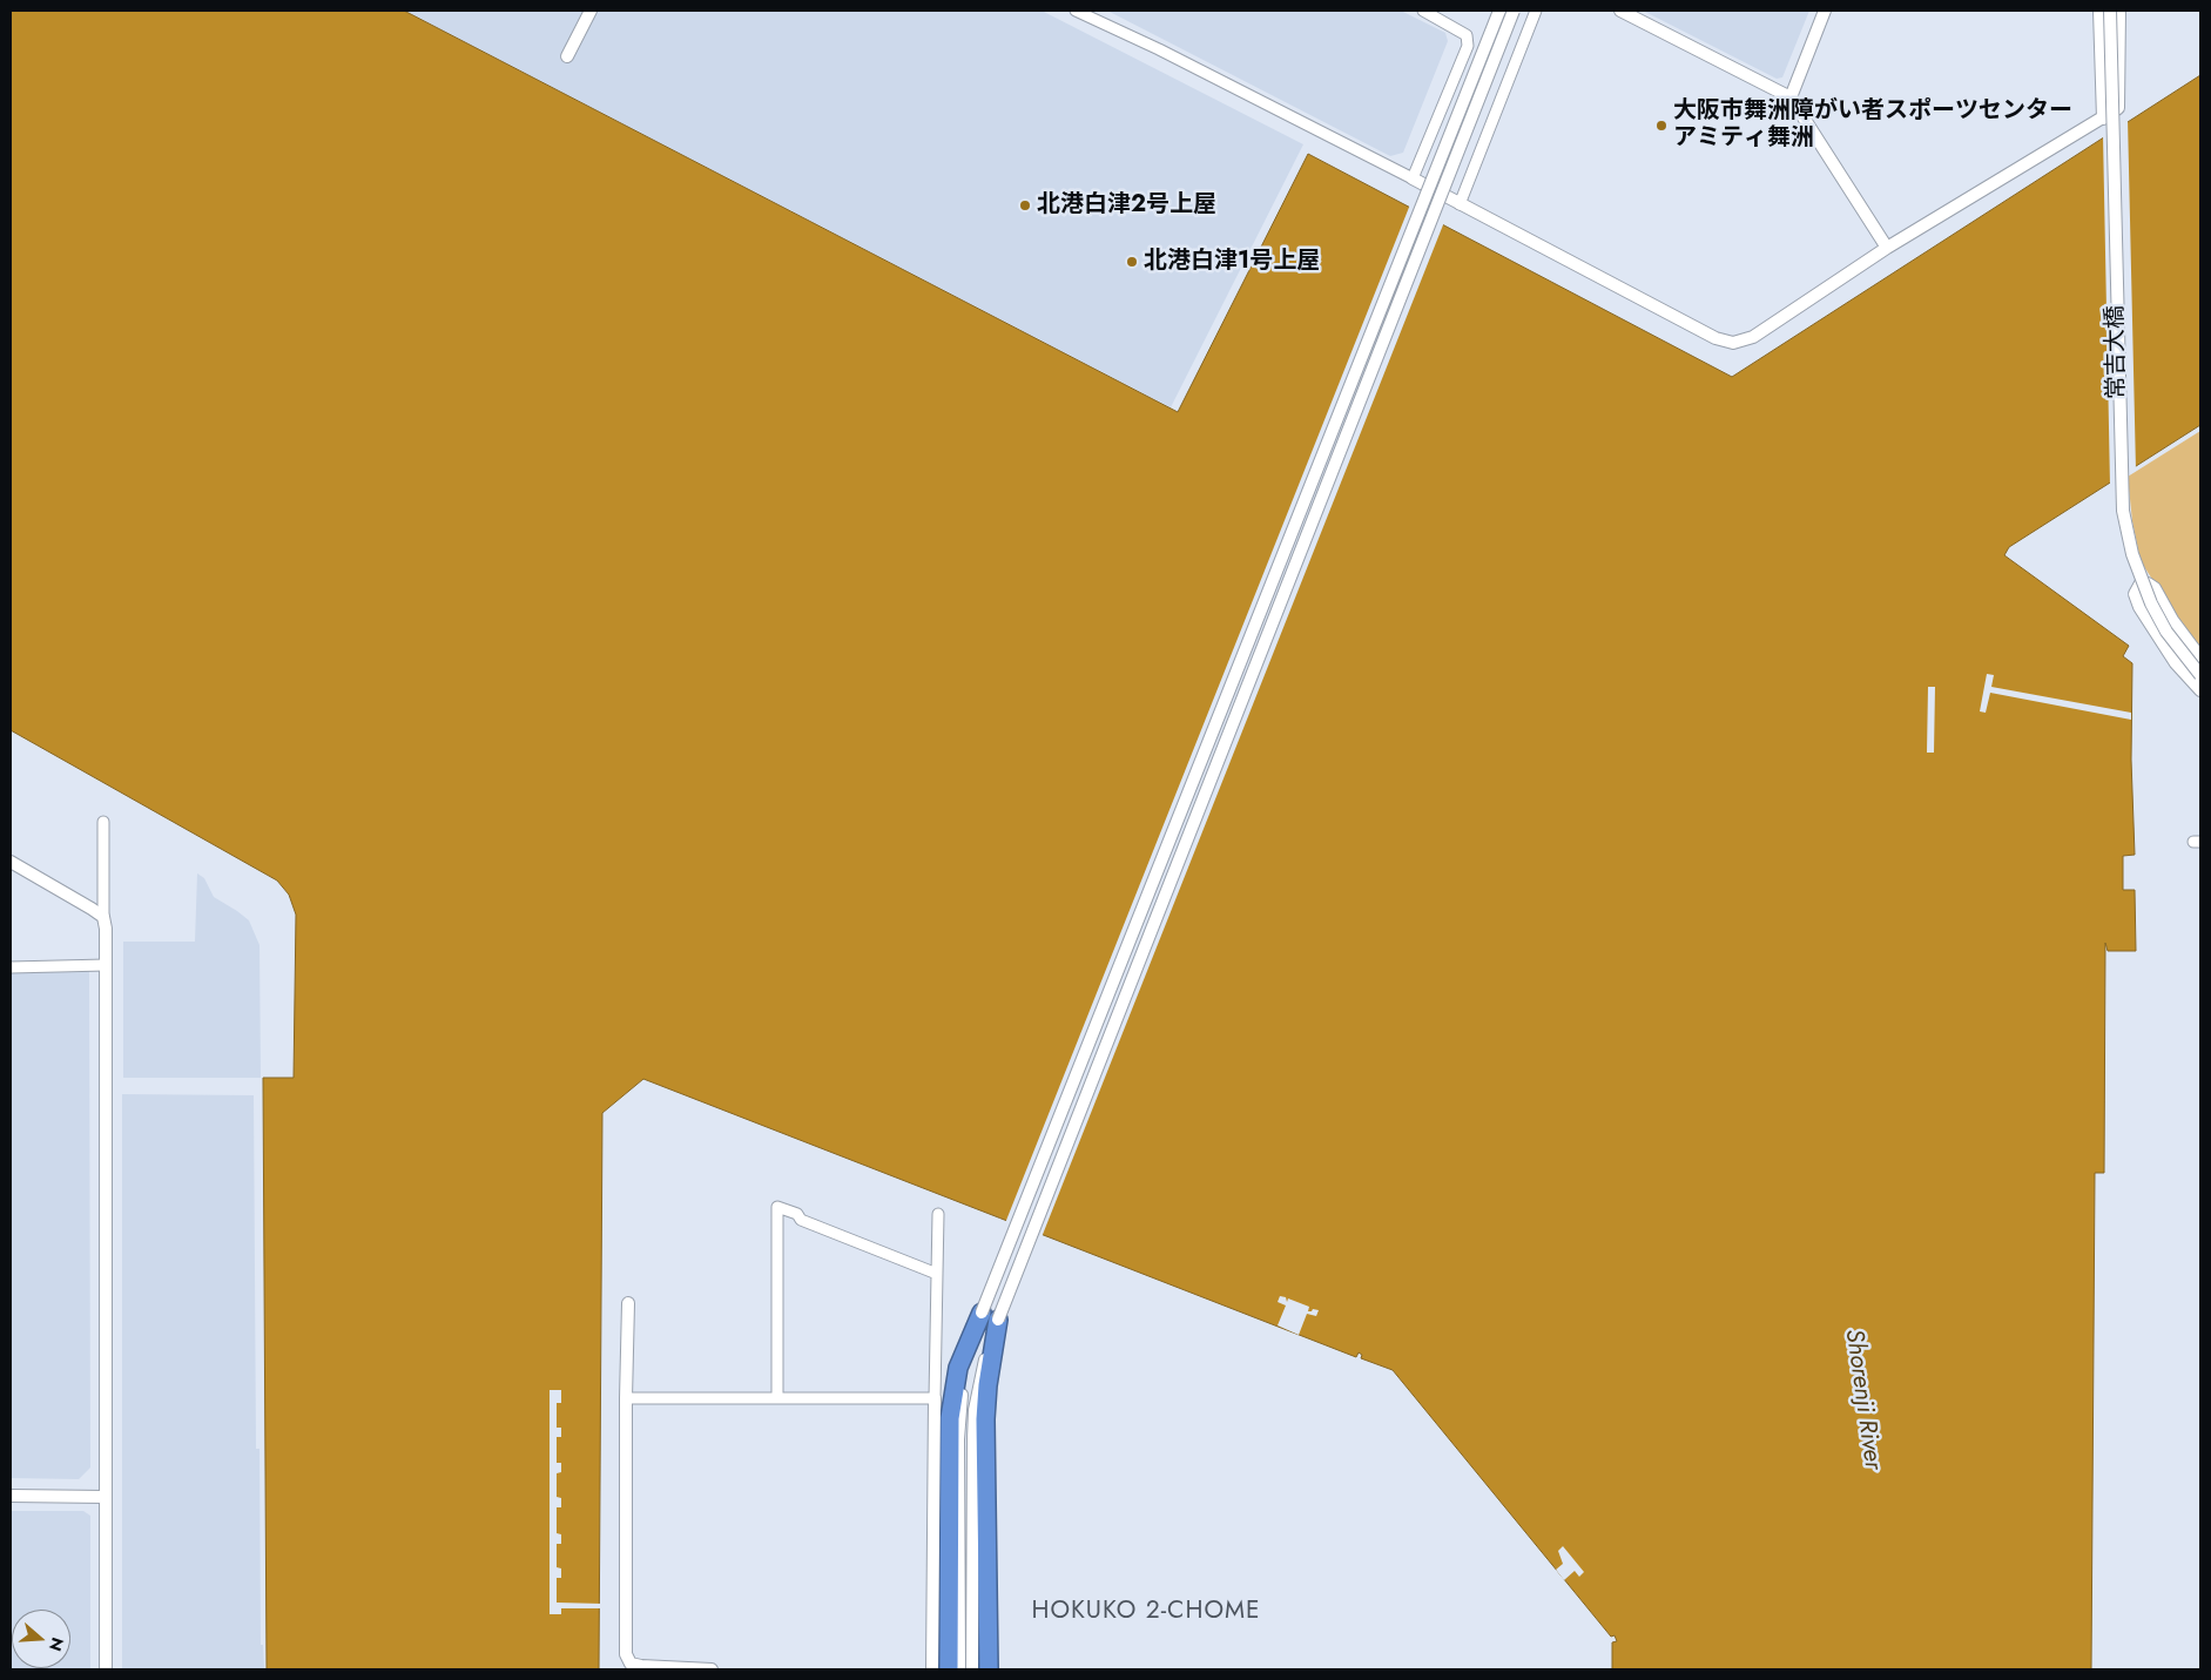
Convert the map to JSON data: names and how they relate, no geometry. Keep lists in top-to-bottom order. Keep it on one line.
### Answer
{"streets":{"street":["常吉大橋"]},"districts":["HOKUKO 2-CHOME"],"water":["Shorenji River"],"places":["大阪市舞洲障がい者スポーツセンター アミティ舞洲","北港白津2号上屋","北港白津1号上屋"],"north":"right"}
